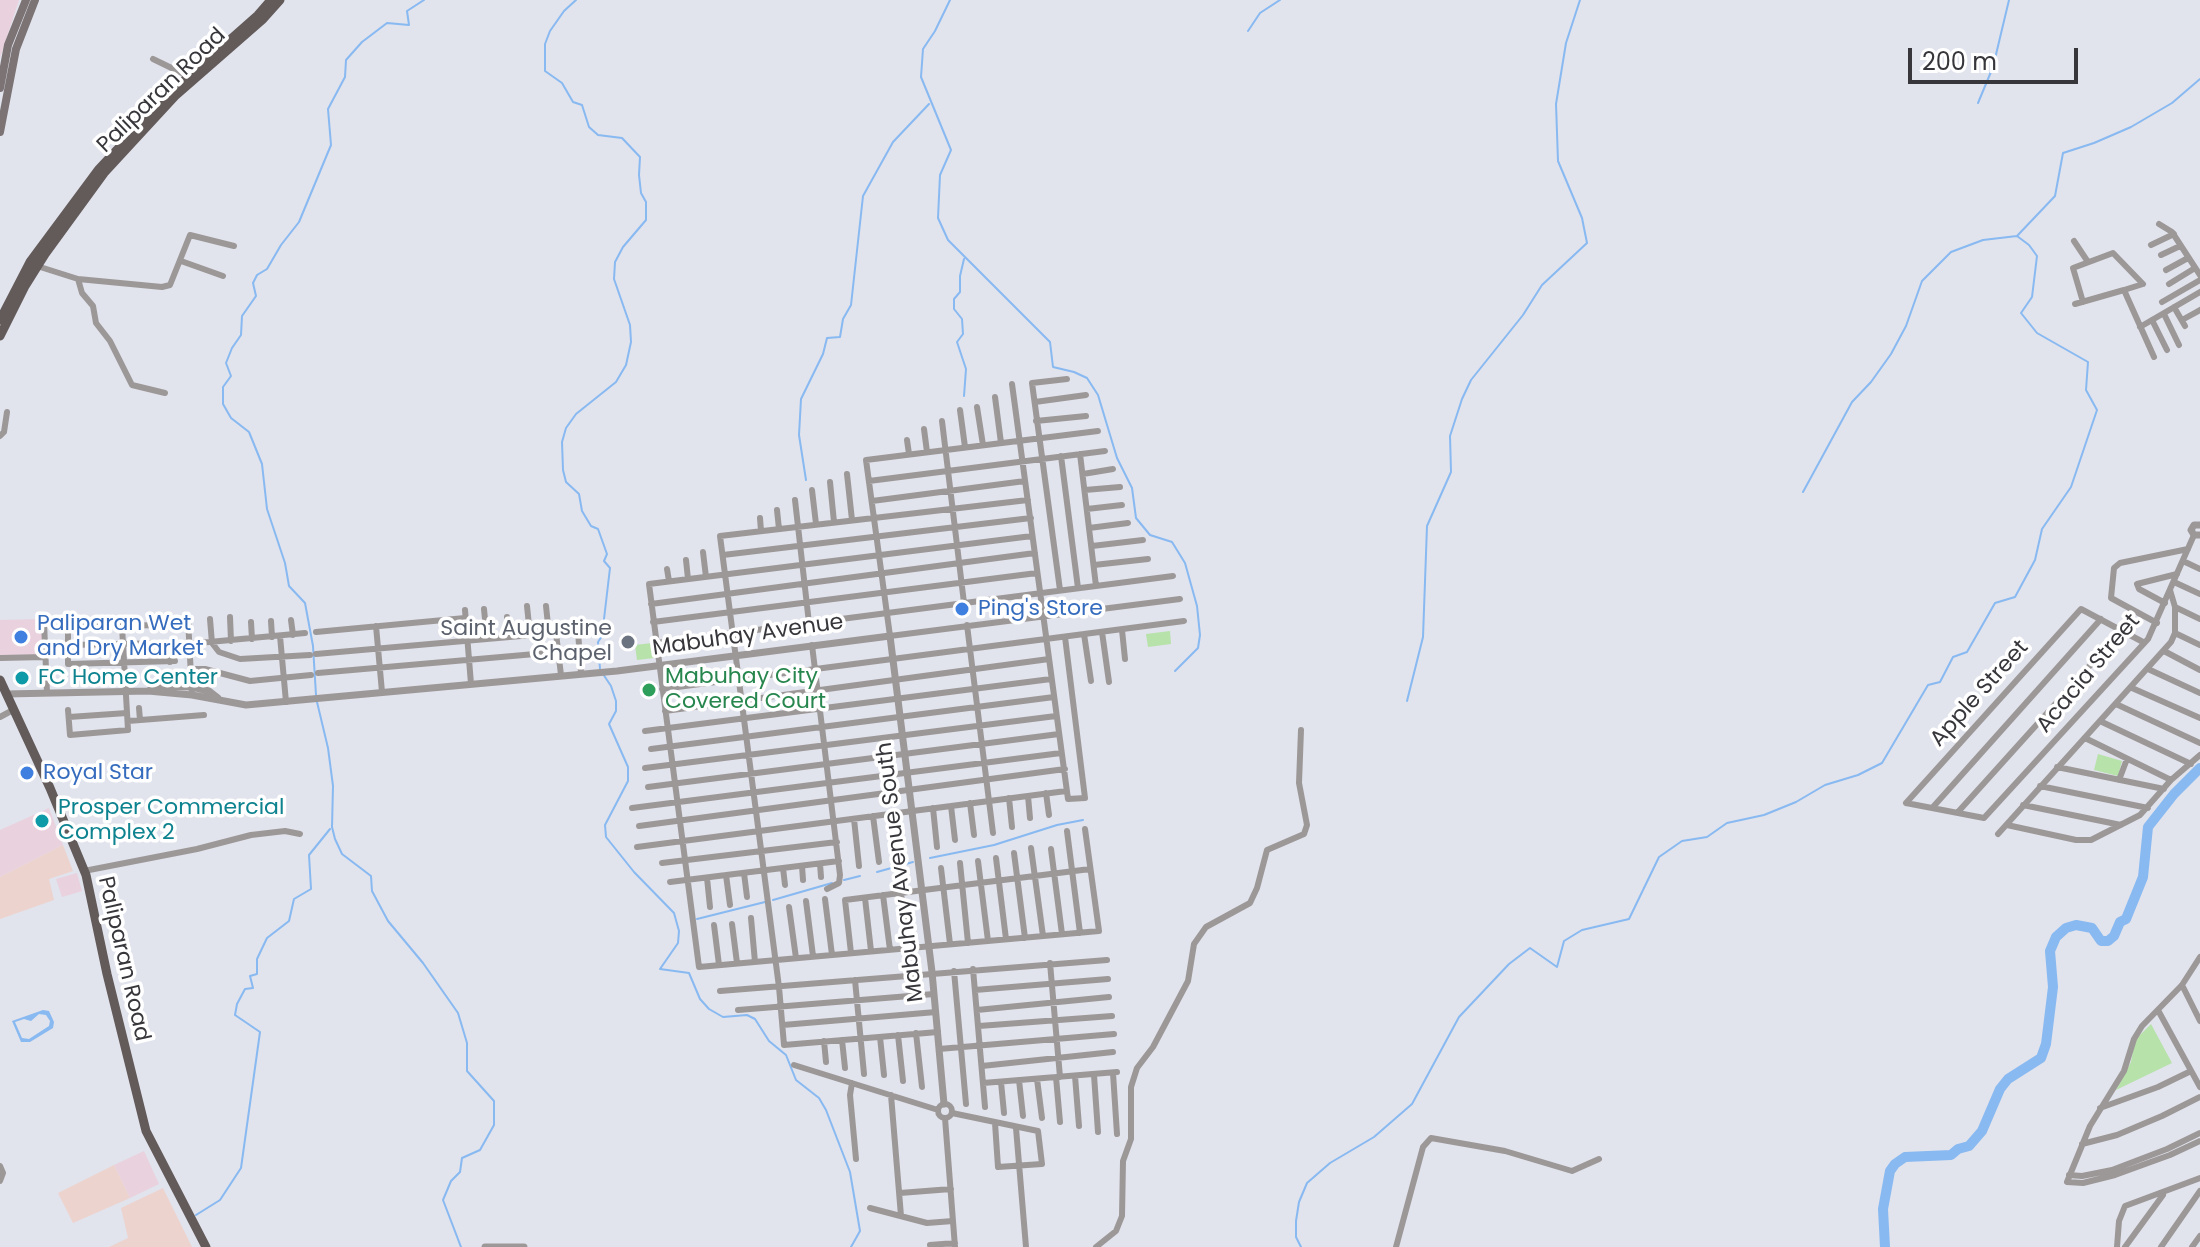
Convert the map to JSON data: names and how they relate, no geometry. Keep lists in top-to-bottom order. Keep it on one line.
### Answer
{"streets":{"main road":["Paliparan Road"],"street":["Mabuhay Avenue","Acacia Street","Apple Street","Mabuhay Avenue South"]},"crossings":[["Paliparan Road","Mabuhay Avenue"],["Mabuhay Avenue","Mabuhay Avenue South"]],"places":["Ping's Store","Paliparan Wet and Dry Market","Saint Augustine Chapel","FC Home Center","Mabuhay City Covered Court","Royal Star","Prosper Commercial Complex 2"],"scale_bar":"200 m"}
